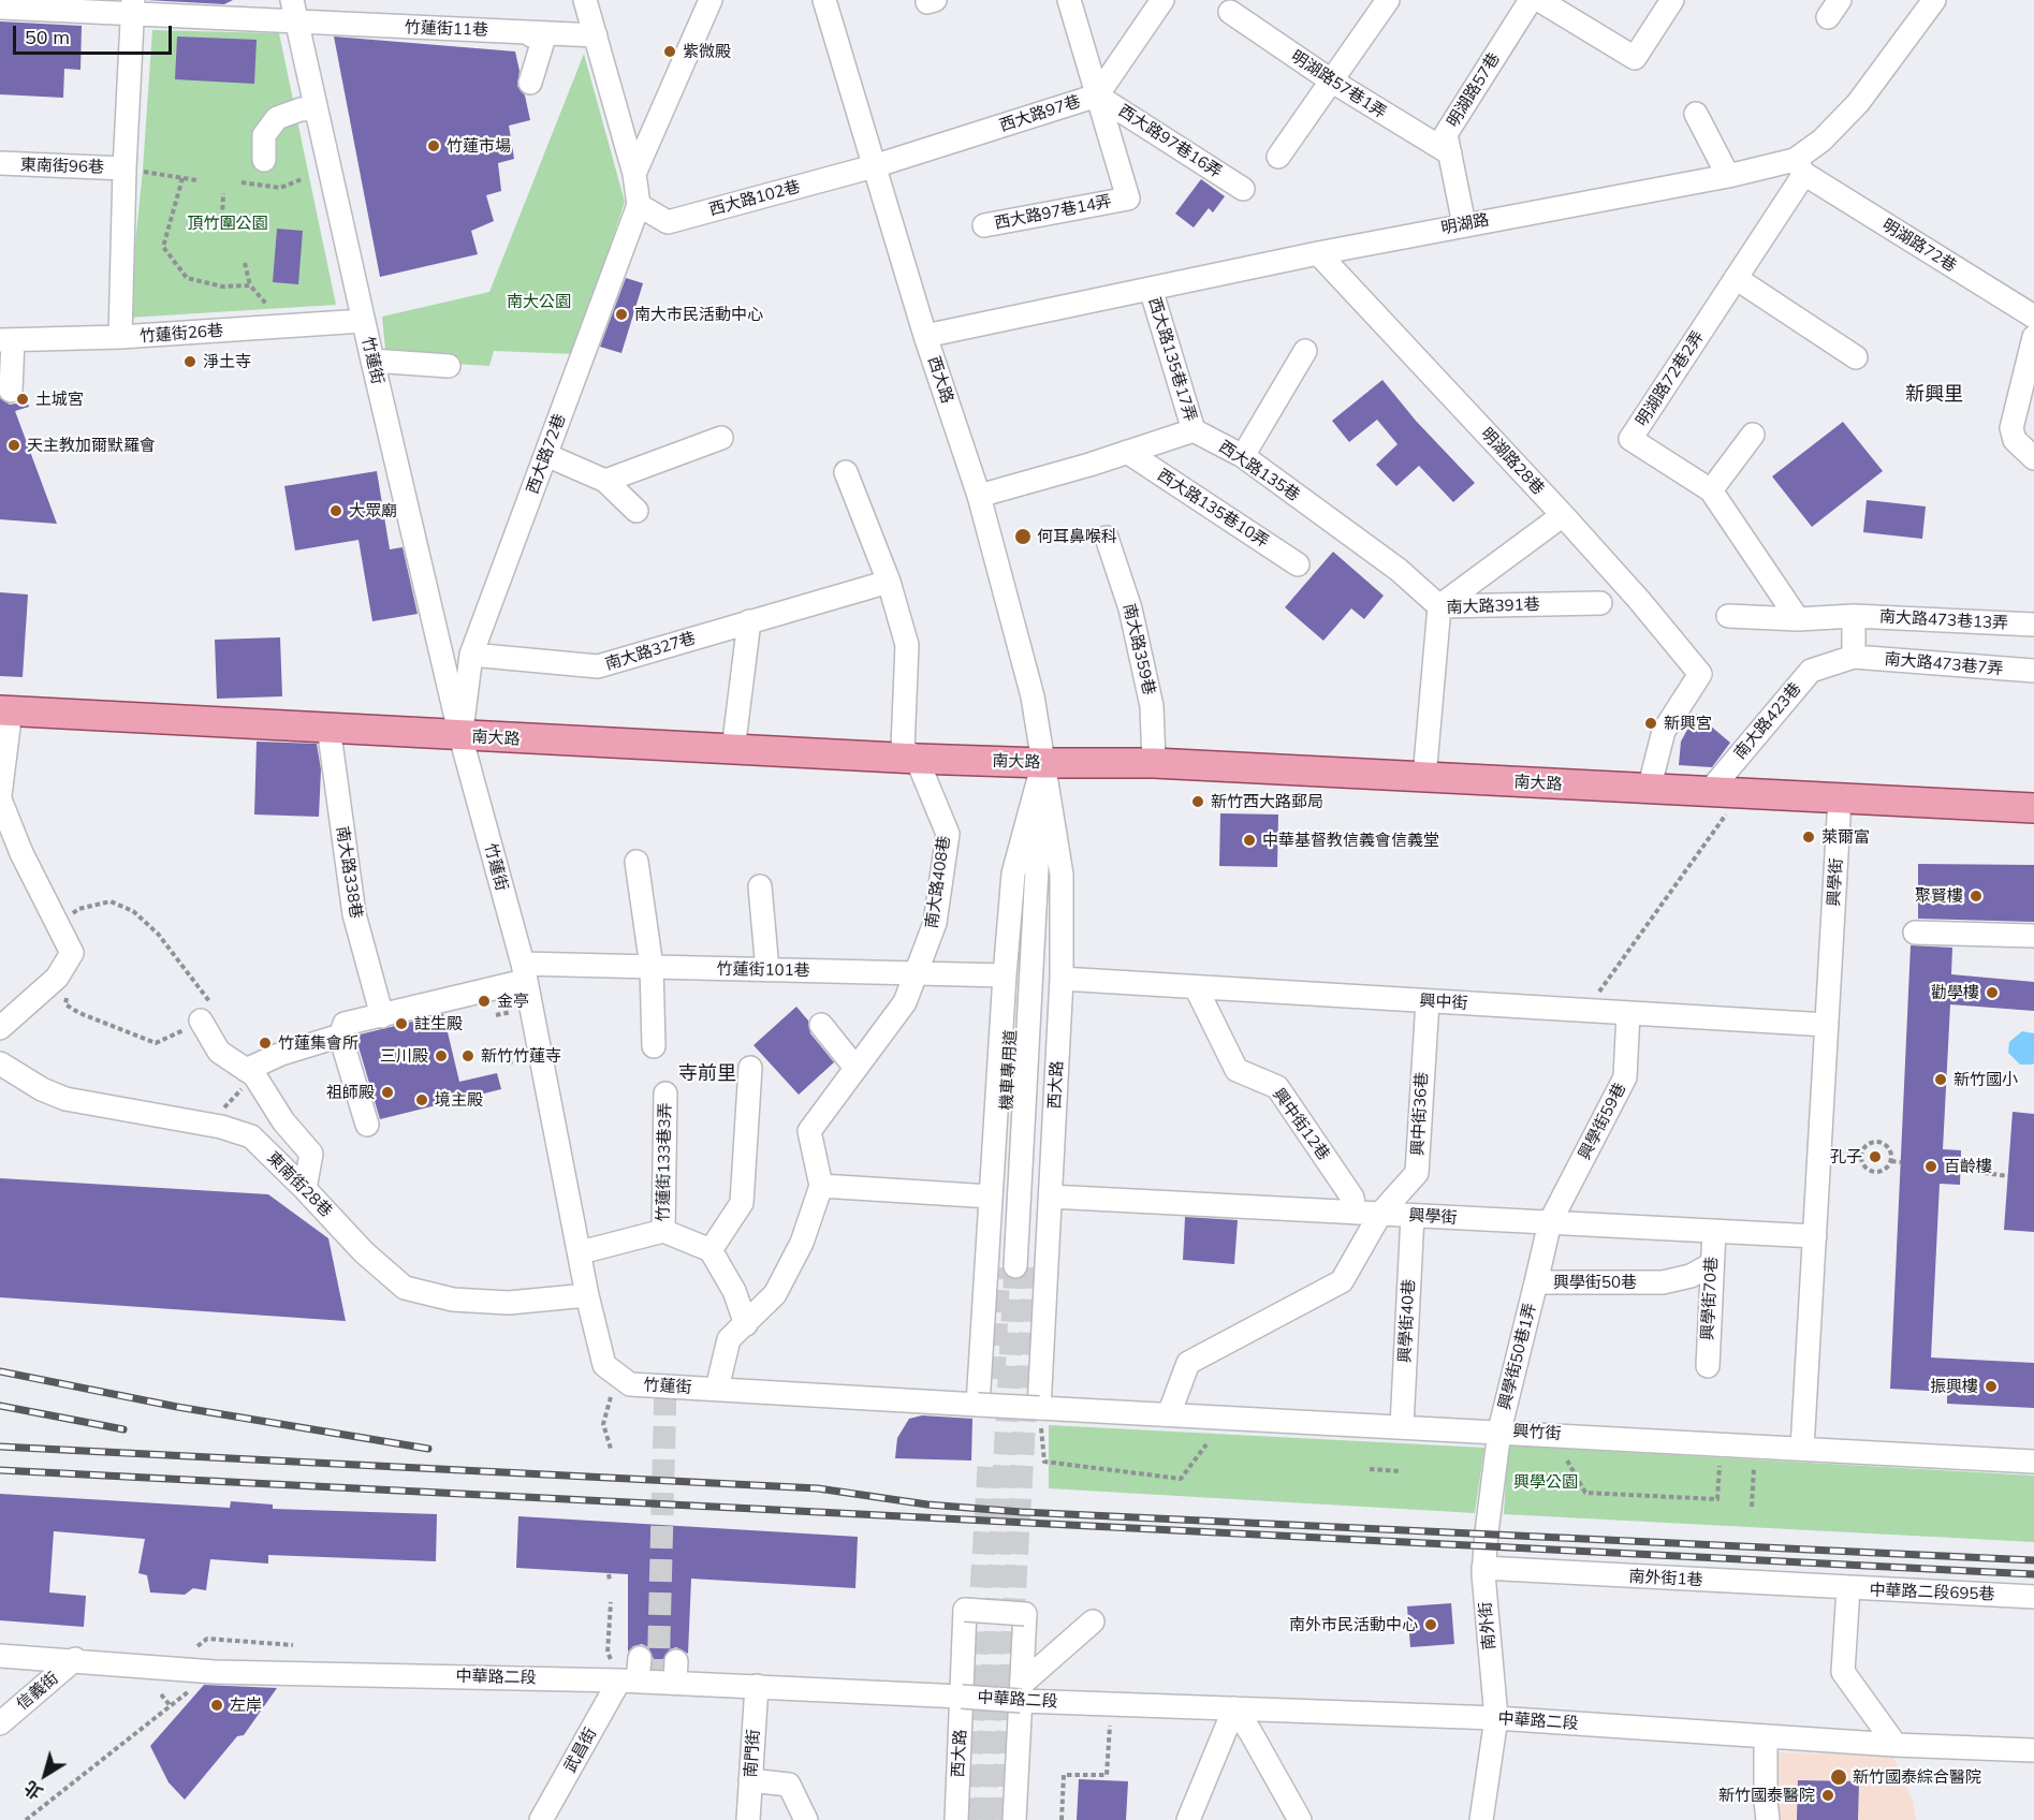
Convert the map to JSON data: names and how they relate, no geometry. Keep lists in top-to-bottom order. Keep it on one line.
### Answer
{"streets":{"main road":["南大路"],"street":["竹蓮街11巷","明湖路57巷1弄","明湖路57巷","西大路97巷","西大路97巷16弄","東南街96巷","西大路102巷","西大路97巷14弄","明湖路","明湖路72巷","竹蓮街26巷","西大路135巷17弄","竹蓮街","明湖路72巷2弄","西大路","西大路72巷","明湖路28巷","西大路135巷","西大路135巷10弄","南大路391巷","南大路473巷13弄","南大路359巷","南大路327巷","南大路473巷7弄","南大路423巷","南大路338巷","南大路408巷","興學街","竹蓮街101巷","興中街","機車專用道","興中街36巷","興學街59巷","興中街12巷","竹蓮街133巷3弄","東南街28巷","興學街50巷","興學街70巷","興學街40巷","興學街50巷1弄","興竹街","南外街1巷","中華路二段695巷","南外街","中華路二段","信義街","武昌街","南門街"]},"crossings":[["竹蓮街11巷","竹蓮街"],["竹蓮街11巷","西大路72巷"],["明湖路57巷1弄","明湖路57巷"],["明湖路57巷","明湖路"],["西大路97巷","西大路97巷16弄"],["西大路97巷","西大路102巷"],["西大路97巷","西大路97巷14弄"],["西大路97巷","西大路"],["西大路97巷16弄","西大路97巷14弄"],["西大路102巷","西大路"],["西大路102巷","西大路72巷"],["明湖路","明湖路72巷"],["明湖路","西大路135巷17弄"],["明湖路","明湖路72巷2弄"],["明湖路","西大路"],["明湖路","明湖路28巷"],["明湖路72巷","明湖路72巷2弄"],["竹蓮街26巷","竹蓮街"],["西大路135巷17弄","西大路135巷"],["竹蓮街","西大路"],["竹蓮街","西大路72巷"],["竹蓮街","南大路"],["竹蓮街","竹蓮街101巷"],["竹蓮街","竹蓮街133巷3弄"],["竹蓮街","東南街28巷"],["竹蓮街","興竹街"],["西大路","南大路"],["西大路","興學街"],["西大路","竹蓮街101巷"],["西大路","興中街"],["西大路","機車專用道"],["西大路","興竹街"],["西大路","中華路二段"],["西大路72巷","南大路327巷"],["西大路72巷","南大路"],["明湖路28巷","南大路"],["西大路135巷","南大路391巷"],["南大路391巷","南大路"],["南大路359巷","南大路"],["南大路473巷7弄","南大路423巷"],["南大路423巷","南大路"],["南大路","南大路338巷"],["南大路","南大路408巷"],["南大路","興學街"],["南大路408巷","竹蓮街101巷"],["興學街","興中街"],["興學街","興中街36巷"],["興學街","興學街59巷"],["興學街","興中街12巷"],["興學街","興學街50巷"],["興學街","興學街70巷"],["興學街","興學街40巷"],["興學街","興竹街"],["興中街","興中街36巷"],["興中街","興學街59巷"],["興中街","興中街12巷"],["興中街36巷","興竹街"],["興學街59巷","興學街50巷"],["竹蓮街133巷3弄","東南街28巷"],["興學街50巷","興學街70巷"],["興學街50巷","興學街50巷1弄"],["興學街40巷","興竹街"],["興學街50巷1弄","興竹街"],["興學街50巷1弄","南外街"],["興竹街","南外街"],["南外街1巷","中華路二段695巷"],["南外街1巷","南外街"],["中華路二段695巷","中華路二段"],["南外街","中華路二段"],["中華路二段","信義街"],["中華路二段","武昌街"],["中華路二段","南門街"]],"districts":["新興里","寺前里"],"parks":["頂竹圍公園","南大公園","興學公園"],"places":["紫微殿","竹蓮市場","南大市民活動中心","淨土寺","土城宮","天主教加爾默羅會","大眾廟","何耳鼻喉科","新興宮","新竹西大路郵局","萊爾富","中華基督教信義會信義堂","聚賢樓","勸學樓","金亭","註生殿","竹蓮集會所","三川殿","新竹竹蓮寺","新竹國小","祖師殿","境主殿","孔子","百齡樓","振興樓","南外市民活動中心","左岸","新竹國泰綜合醫院","新竹國泰醫院"],"scale_bar":"50 m","north":"bottom left"}
